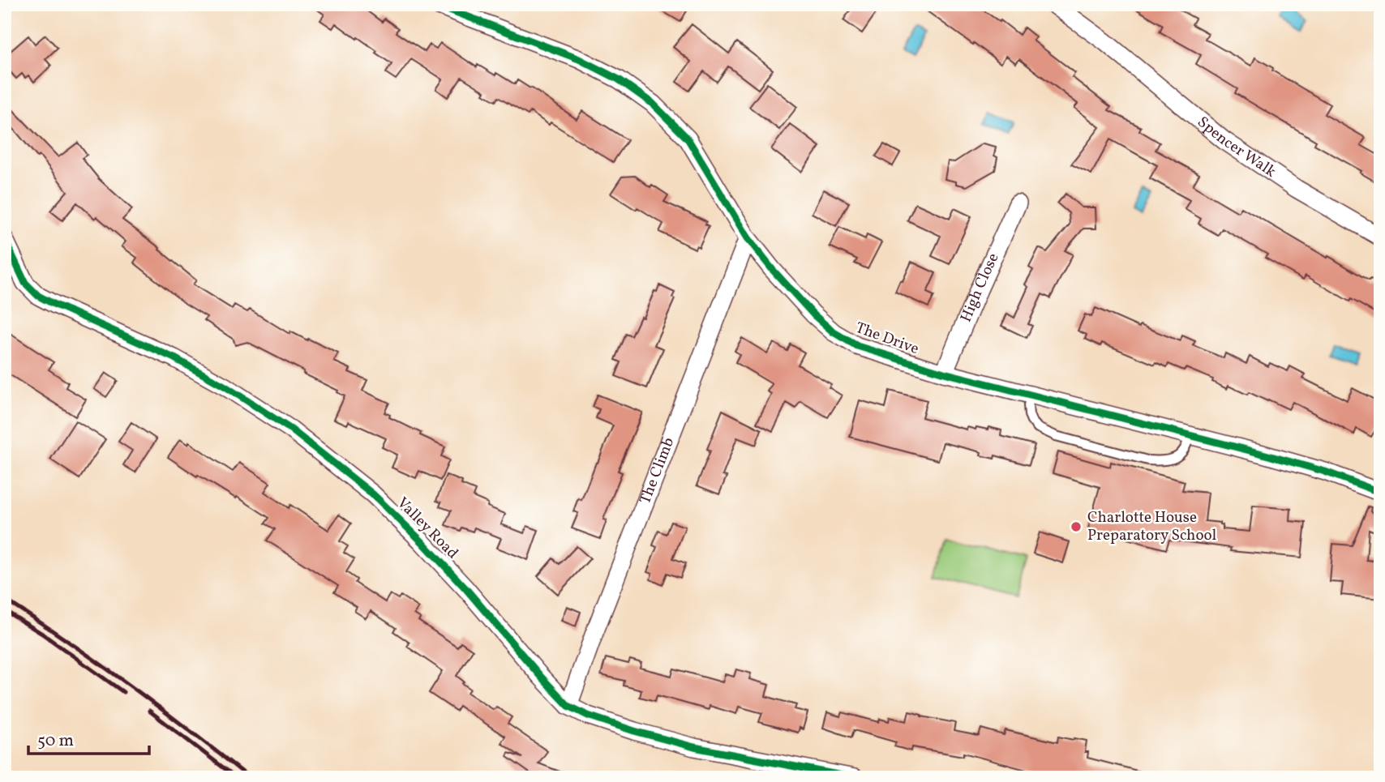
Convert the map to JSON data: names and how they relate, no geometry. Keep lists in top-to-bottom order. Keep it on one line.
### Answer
{"streets":{"street":["Spencer Walk","High Close","The Drive","The Climb","Valley Road"]},"crossings":[["High Close","The Drive"],["The Drive","The Climb"],["The Climb","Valley Road"]],"places":["Charlotte House Preparatory School"],"scale_bar":"50 m"}
